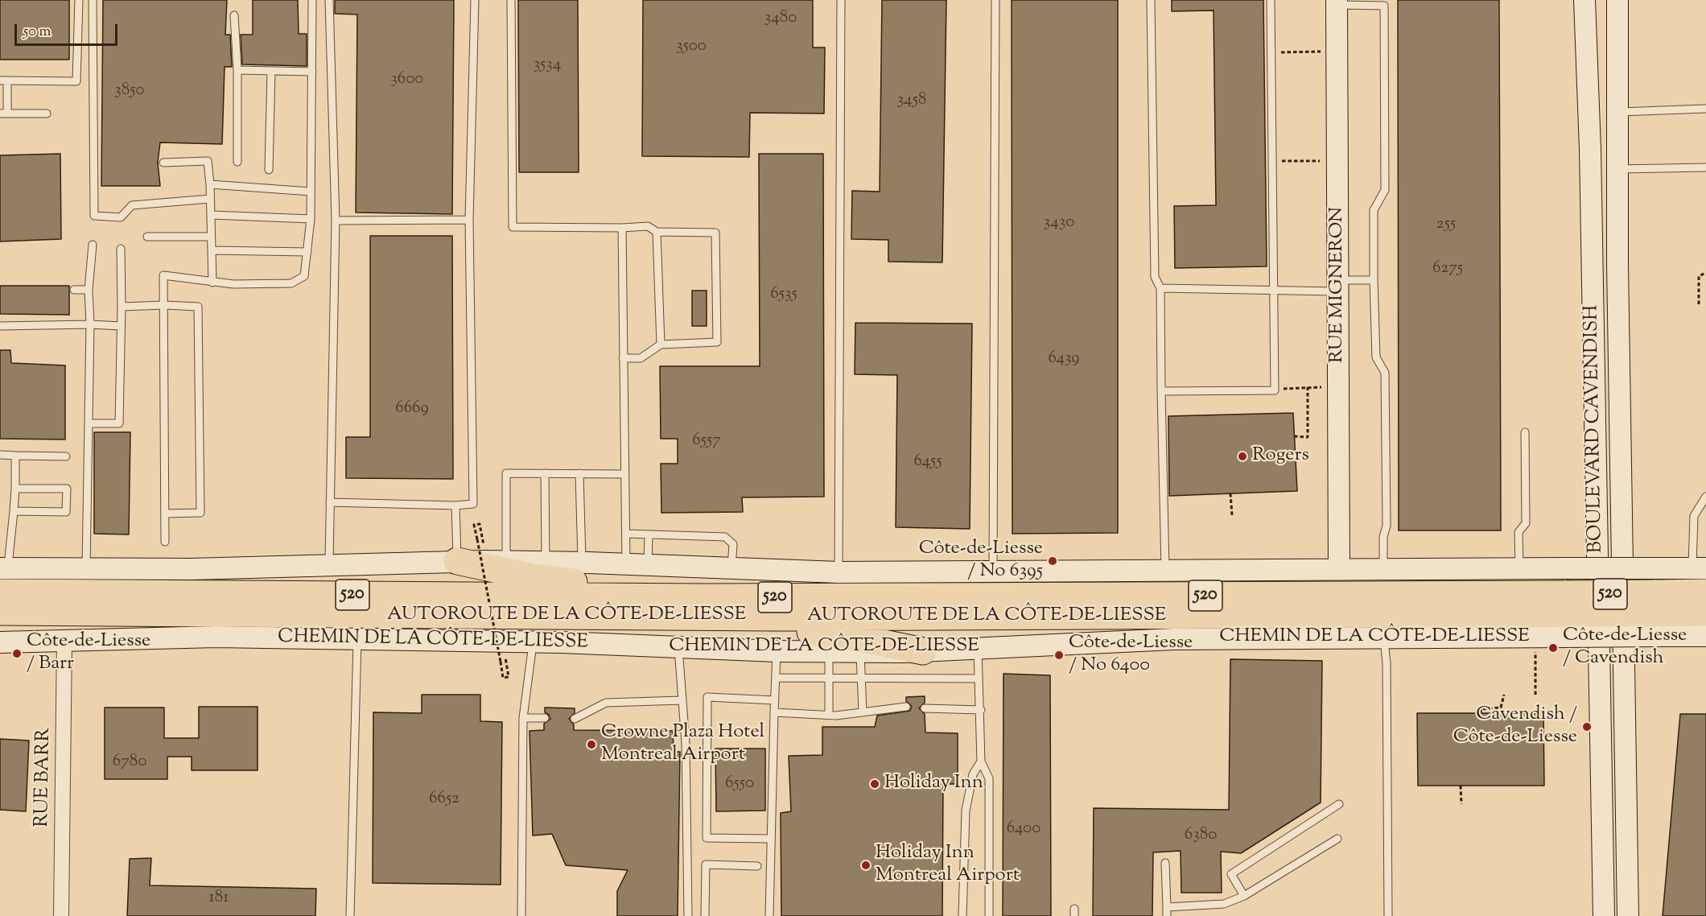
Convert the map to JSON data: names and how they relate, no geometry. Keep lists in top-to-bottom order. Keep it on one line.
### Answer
{"streets":{"highway":["520","AUTOROUTE DE LA CÔTE-DE-LIESSE","CHEMIN DE LA CÔTE-DE-LIESSE"],"main road":["RUE MIGNERON","BOULEVARD CAVENDISH"],"street":["RUE BARR"]},"crossings":[["RUE MIGNERON","CHEMIN DE LA CÔTE-DE-LIESSE"],["AUTOROUTE DE LA CÔTE-DE-LIESSE","CHEMIN DE LA CÔTE-DE-LIESSE"],["CHEMIN DE LA CÔTE-DE-LIESSE","RUE BARR"]],"places":["Rogers","Côte-de-Liesse / No 6395","Côte-de-Liesse / Cavendish","Côte-de-Liesse / Barr","Côte-de-Liesse / No 6400","Cavendish / Côte-de-Liesse","Crowne Plaza Hotel Montreal Airport","Holiday Inn","Holiday Inn Montreal Airport"],"house_numbers":["3480","3500","3534","3600","3850","3458","3430","255","6275","6535","6439","6669","6557","6455","6780","6550","6652","6400","6380","181"],"scale_bar":"50 m"}
